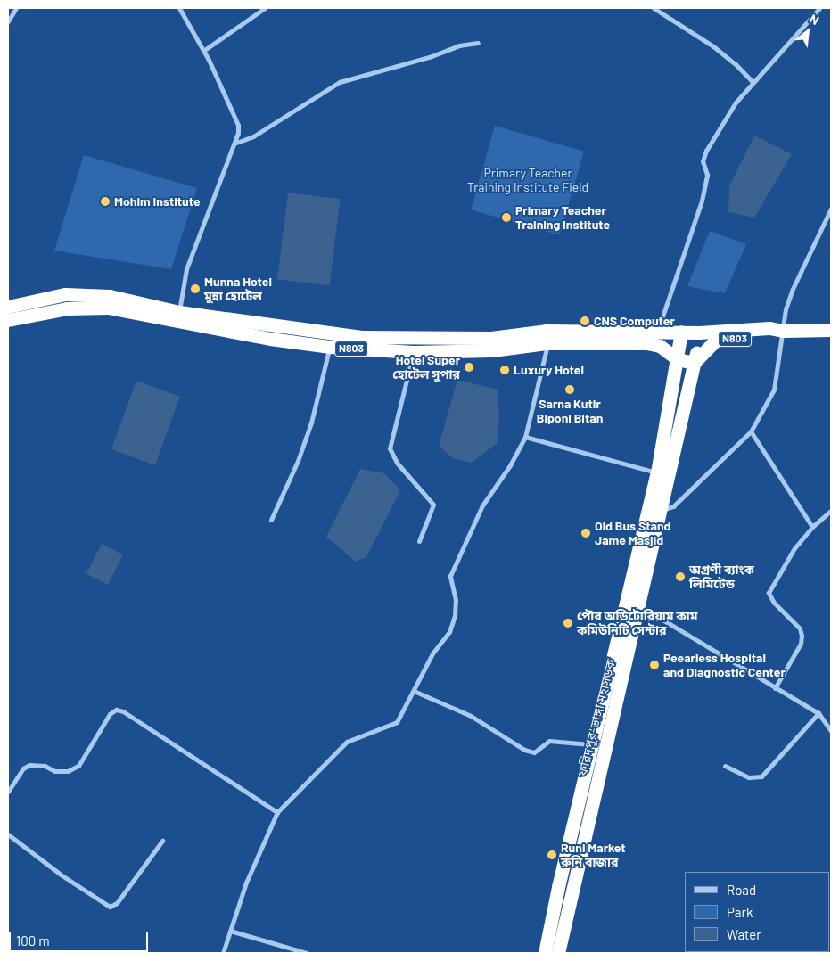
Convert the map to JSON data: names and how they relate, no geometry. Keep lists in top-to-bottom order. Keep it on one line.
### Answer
{"streets":{"highway":["N803","ফরিদপুর-ভাঙ্গা মহাসড়ক"]},"crossings":[["N803","ফরিদপুর-ভাঙ্গা মহাসড়ক"]],"parks":["Primary Teacher Training Institute Field"],"places":["Mohim Institute","Primary Teacher Training Institute","Munna Hotel মুন্না হোটেল","CNS Computer","Hotel Super হোটেল সুপার","Luxury Hotel","Sarna Kutir Biponi Bitan","Old Bus Stand Jame Masjid","অগ্রণী ব্যাংক লিমিটেড","পৌর অডিটোরিয়াম কাম কমিউনিটি সেন্টার","Peearless Hospital and Diagnostic Center","Runi Market রুনি বাজার"],"legend":["Road","Park","Water"],"scale_bar":"100 m","north":"top right"}
